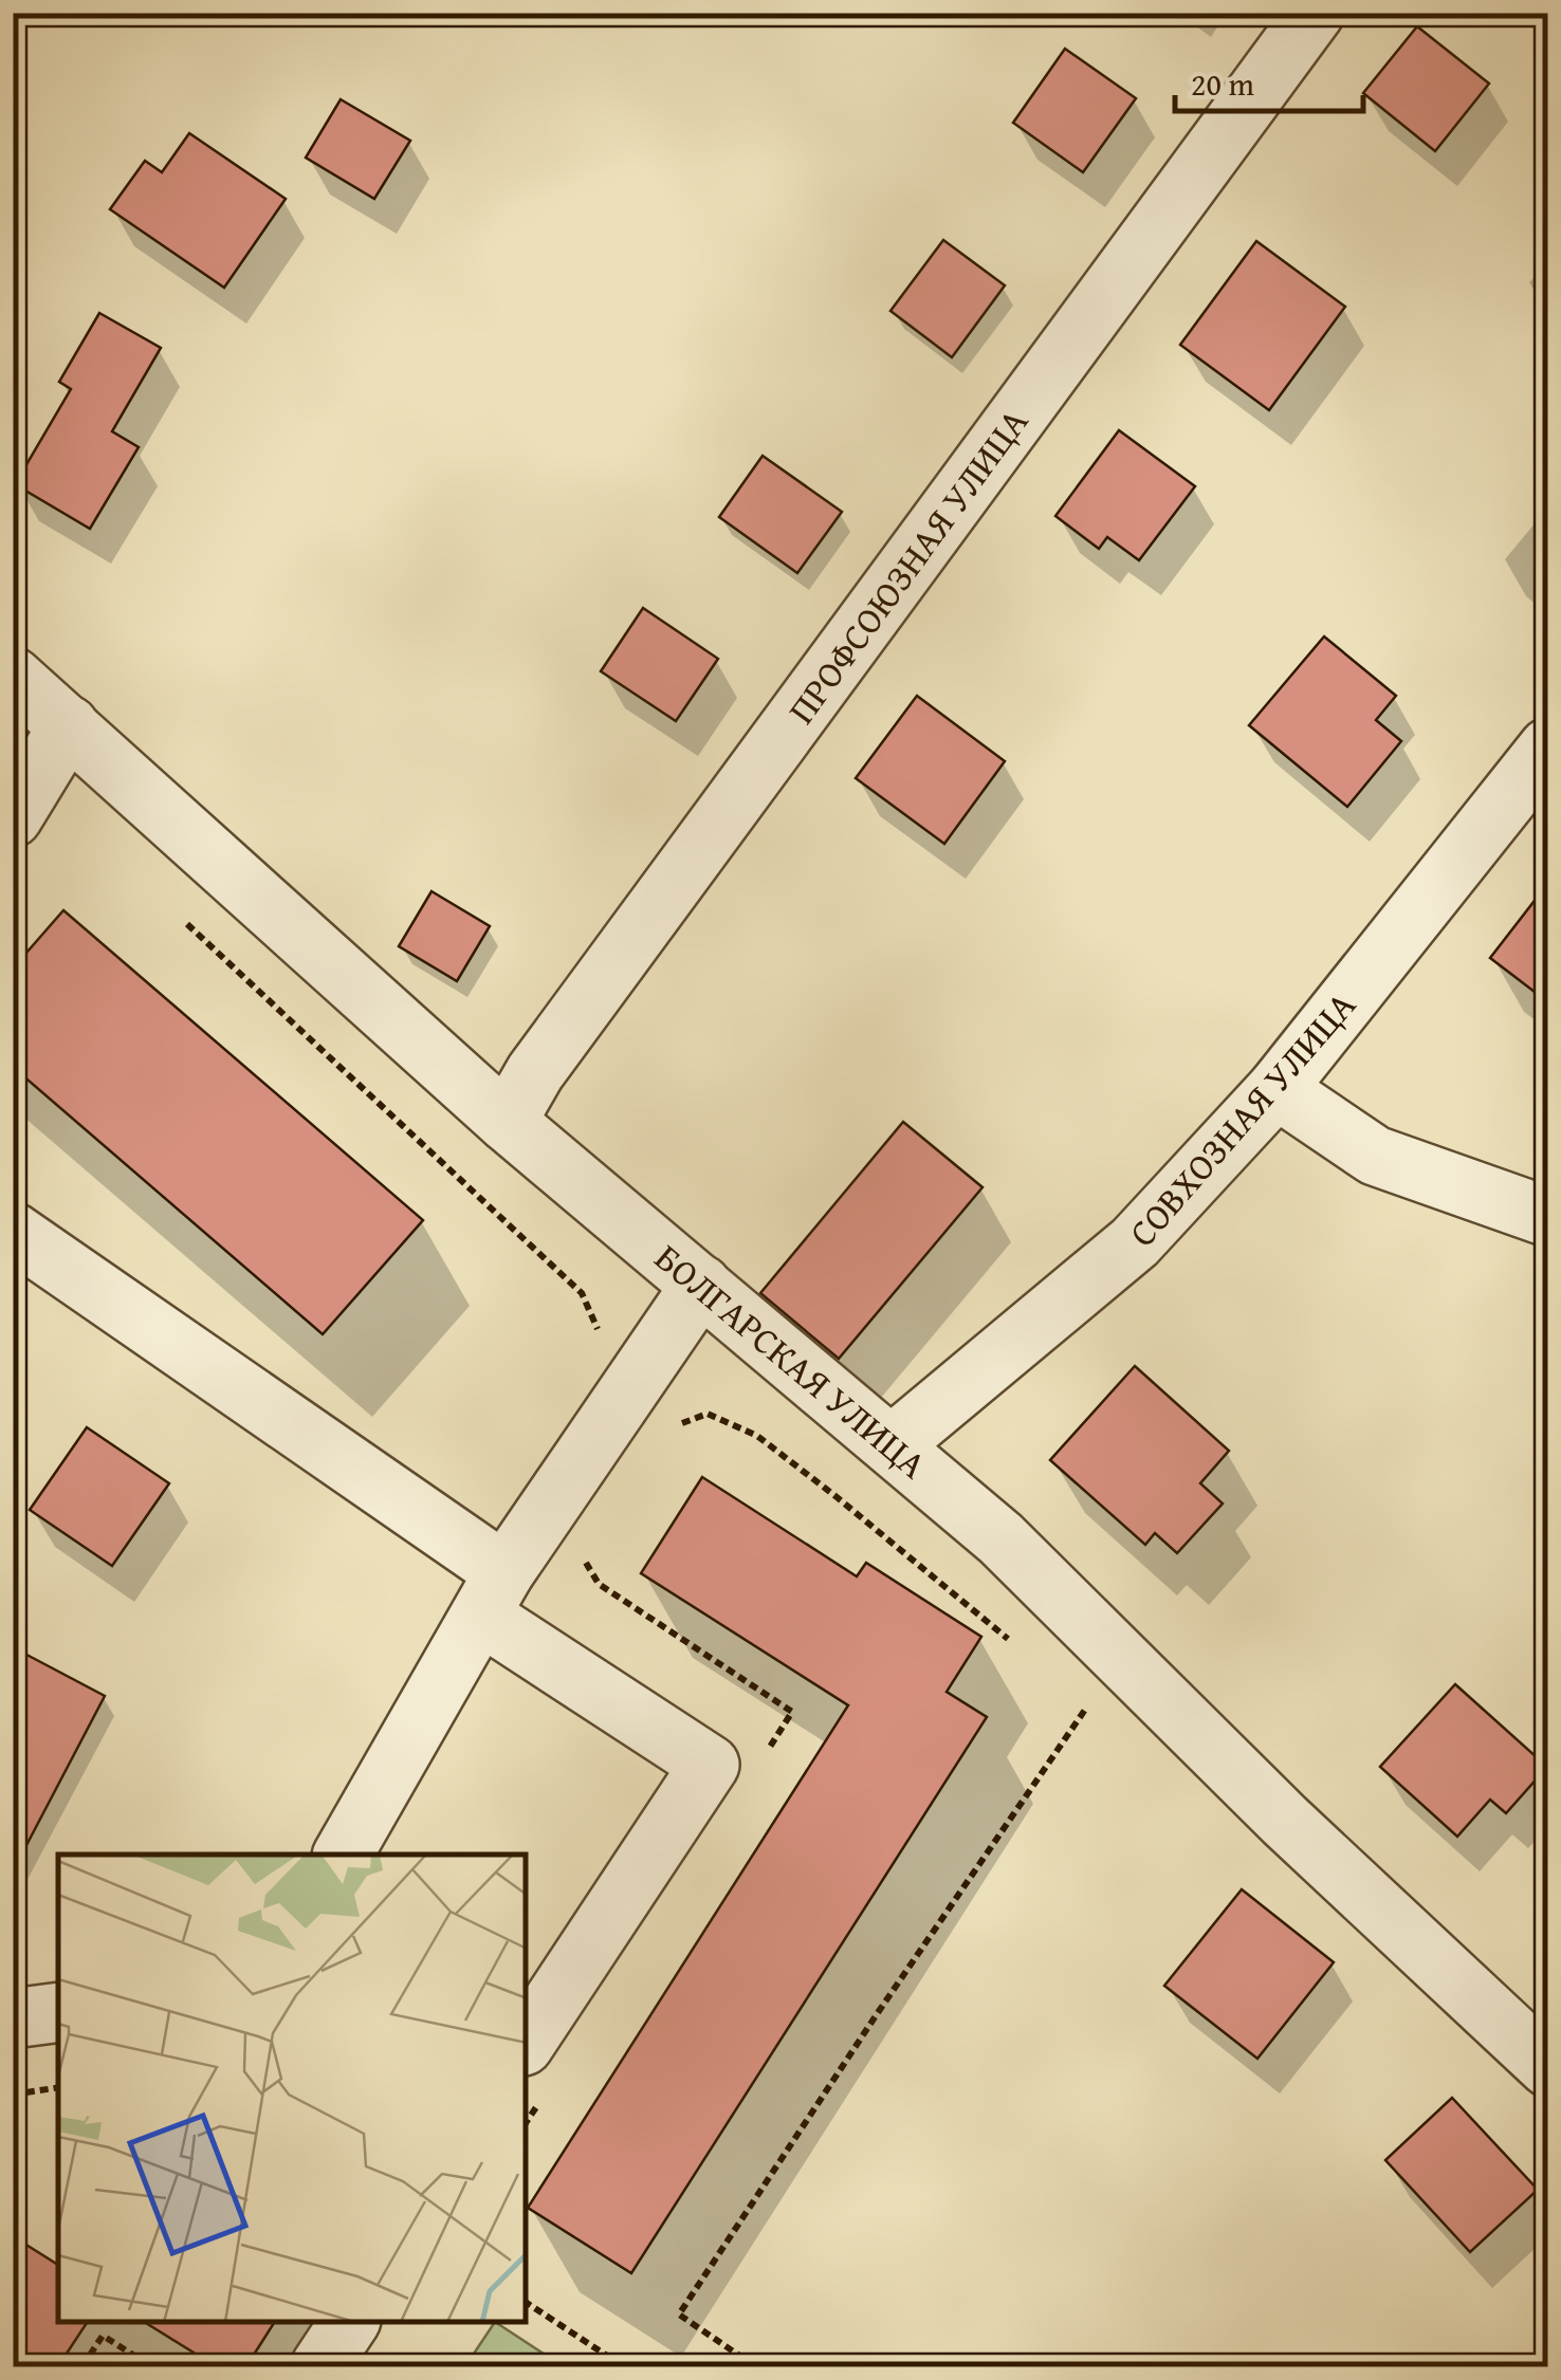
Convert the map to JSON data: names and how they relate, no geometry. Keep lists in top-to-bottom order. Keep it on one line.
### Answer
{"streets":{"street":["ПРОФСОЮЗНАЯ УЛИЦА","СОВХОЗНАЯ УЛИЦА","БОЛГАРСКАЯ УЛИЦА"]},"crossings":[["ПРОФСОЮЗНАЯ УЛИЦА","БОЛГАРСКАЯ УЛИЦА"],["СОВХОЗНАЯ УЛИЦА","БОЛГАРСКАЯ УЛИЦА"]],"scale_bar":"20 m"}
